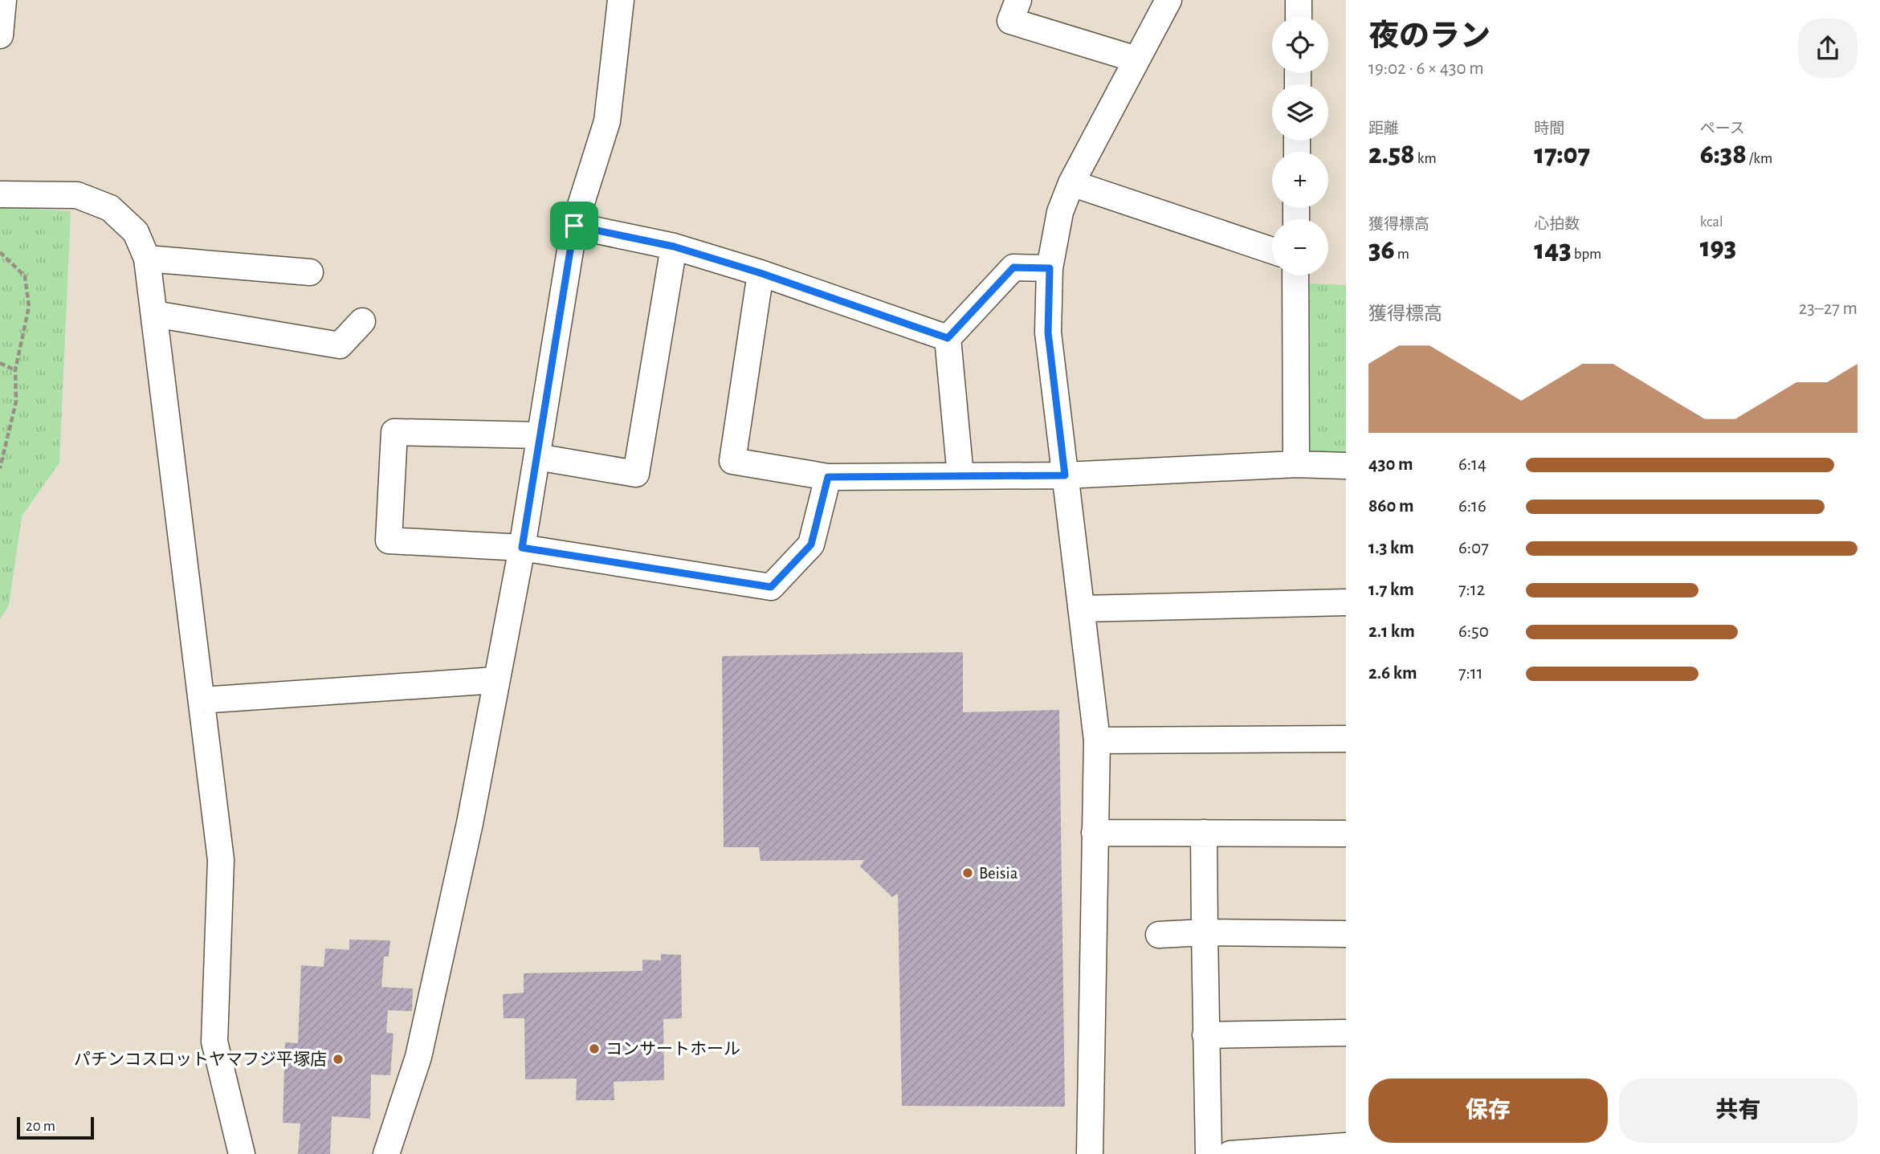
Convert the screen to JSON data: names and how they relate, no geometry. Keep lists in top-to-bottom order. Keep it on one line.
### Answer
{"places":["Beisia","コンサートホール","パチンコスロットヤマフジ平塚店"],"scale_bar":"20 m","page":{"heading":["夜のラン","19:02 · 6 × 430 m"],"map_buttons":["+","−"],"stats":[["距離","2.58 km"],["時間","17:07"],["ペース","6:38 /km"],["獲得標高","36 m"],["心拍数","143 bpm"],["kcal","193"]],"chart":["獲得標高","23–27 m"],"list":[{"name":"430 m","note":"6:14"},{"name":"860 m","note":"6:16"},{"name":"1.3 km","note":"6:07"},{"name":"1.7 km","note":"7:12"},{"name":"2.1 km","note":"6:50"},{"name":"2.6 km","note":"7:11"}],"buttons":["保存","共有"],"scale":"20 m"}}
